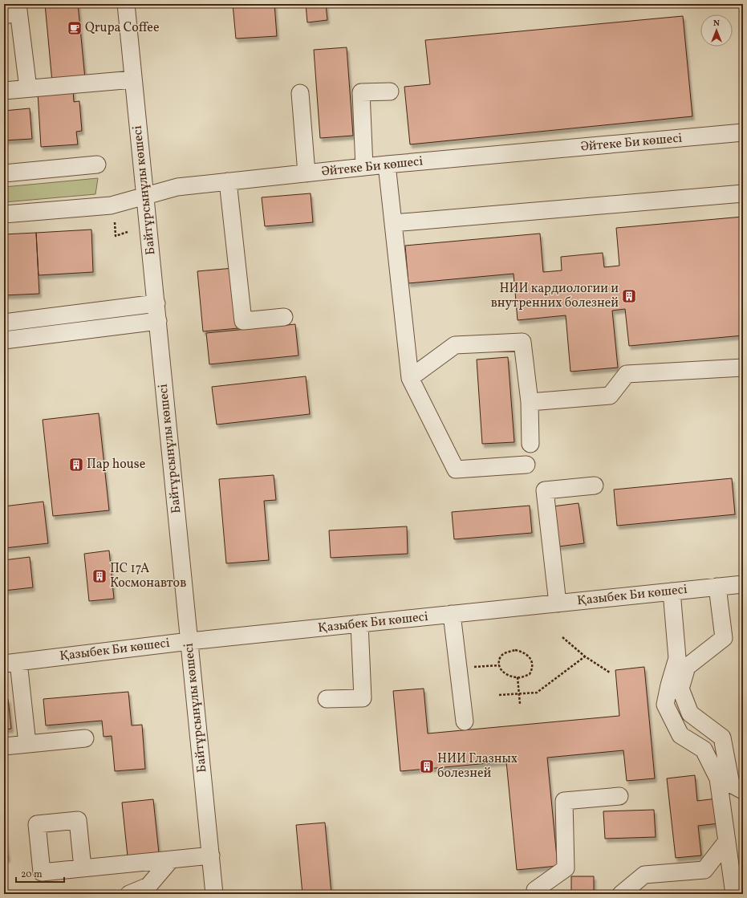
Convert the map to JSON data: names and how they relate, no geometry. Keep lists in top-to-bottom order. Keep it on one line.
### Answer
{"streets":{"street":["Әйтеке Би көшесі","Байтұрсынұлы көшесі","Қазыбек Би көшесі"]},"crossings":[["Әйтеке Би көшесі","Байтұрсынұлы көшесі"],["Байтұрсынұлы көшесі","Қазыбек Би көшесі"]],"places":{"cafe":["Qrupa Coffee"],"building":["НИИ кардиологии и внутренних болезней","Пар house","ПС 17А Космонавтов","НИИ Глазных болезней"]},"scale_bar":"20 m","north":"top"}
